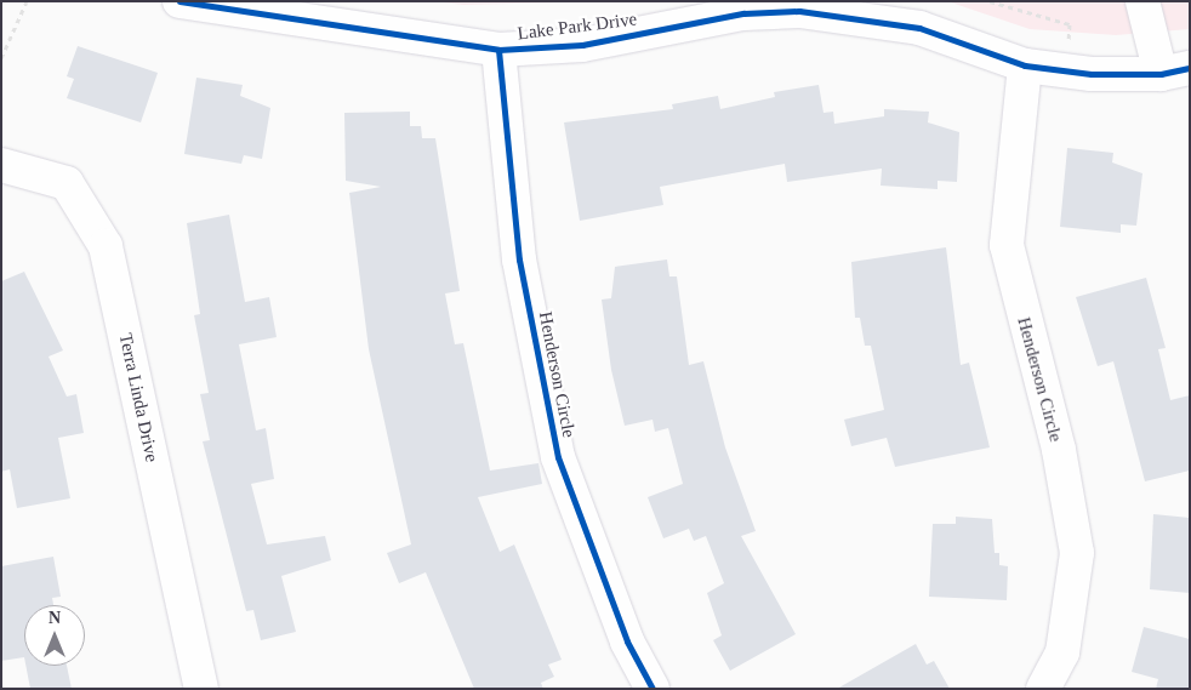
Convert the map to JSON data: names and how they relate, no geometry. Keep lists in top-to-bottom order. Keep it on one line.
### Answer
{"streets":{"street":["Lake Park Drive","Henderson Circle","Terra Linda Drive"]},"crossings":[["Lake Park Drive","Henderson Circle"]],"north":"top"}
